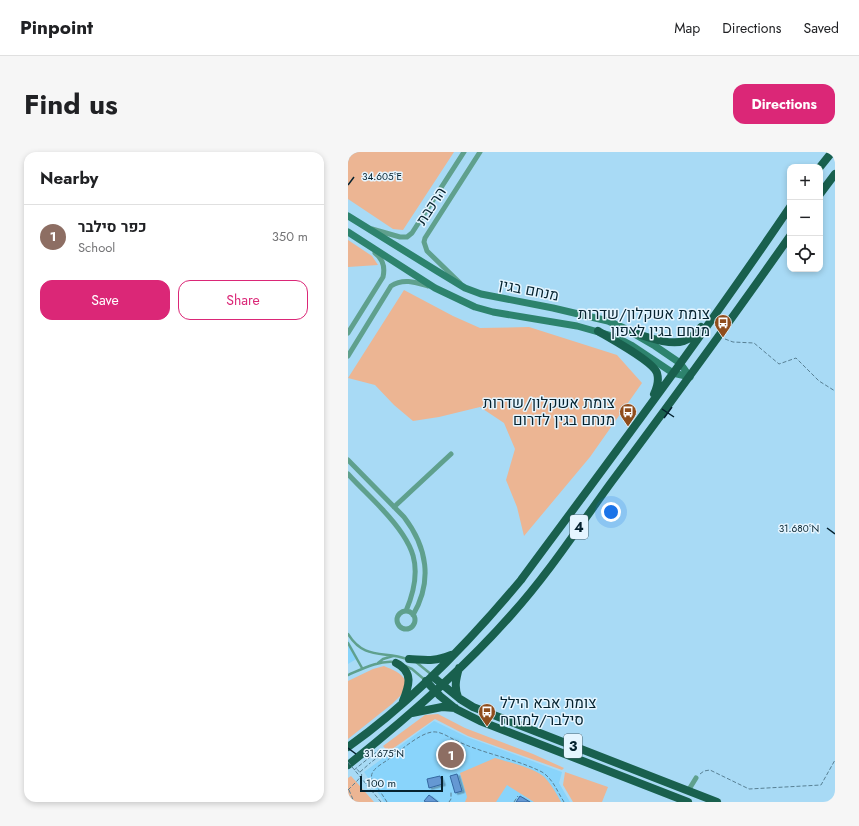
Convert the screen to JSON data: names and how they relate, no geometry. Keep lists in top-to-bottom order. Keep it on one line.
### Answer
{"streets":{"highway":["4","3"],"main road":["מנחם בגין"],"street":["הרכבת"]},"crossings":[["הרכבת","מנחם בגין"],["מנחם בגין","4"],["4","3"]],"places":{"bus stop":["צומת אשקלון/שדרות מנחם בגין לצפון","צומת אשקלון/שדרות מנחם בגין לדרום","צומת אבא הילל סילבר/למזרח"]},"scale_bar":"100 m","page":{"header":"Pinpoint","nav":["Map","Directions","Saved"],"title":"Find us","buttons":["Directions",["Save","Share"]],"heading":"Nearby","map_buttons":["+","−"],"list":[{"mark":"1","name":"כפר סילבר","note":"School","value":"350 m"}],"pins":"1","scale":"100 m"},"coordinates":["34.605°E","31.680°N","31.675°N"]}
